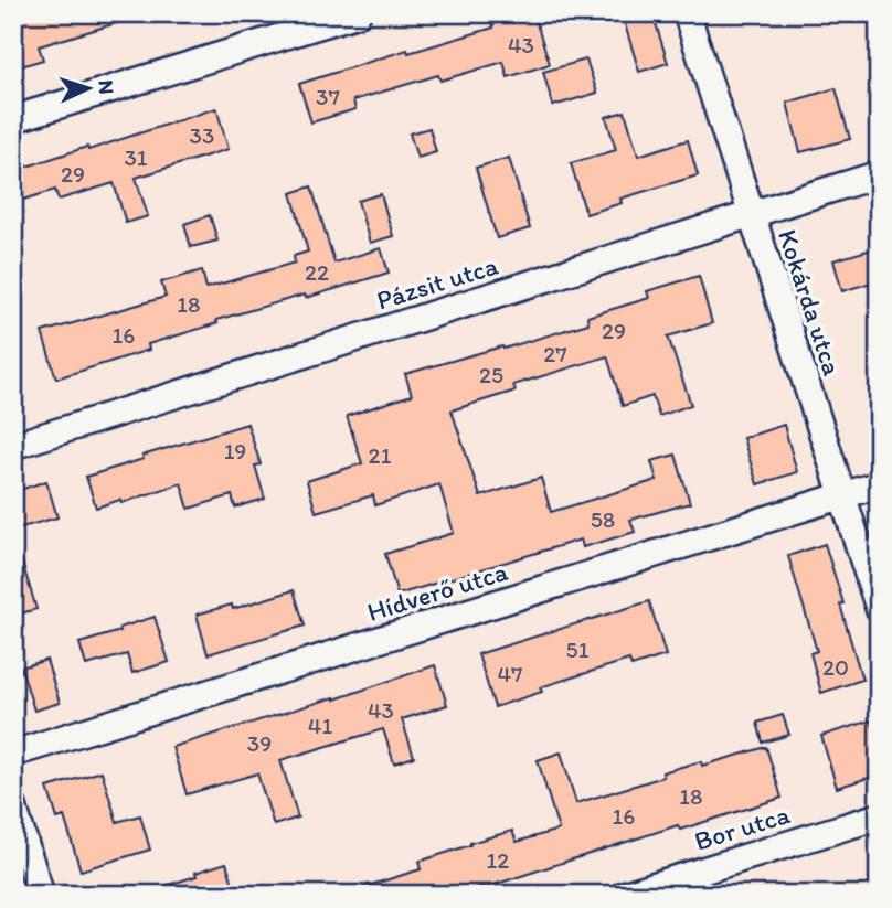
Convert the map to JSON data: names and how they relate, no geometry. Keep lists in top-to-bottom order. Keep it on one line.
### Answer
{"streets":{"street":["Pázsit utca","Kokárda utca","Hídverő utca","Bor utca"]},"crossings":[["Pázsit utca","Kokárda utca"],["Kokárda utca","Hídverő utca"]],"house_numbers":["43","37","33","31","29","22","18","29","16","27","25","19","21","58","51","20","47","43","41","39","18","16","12"],"north":"right"}
